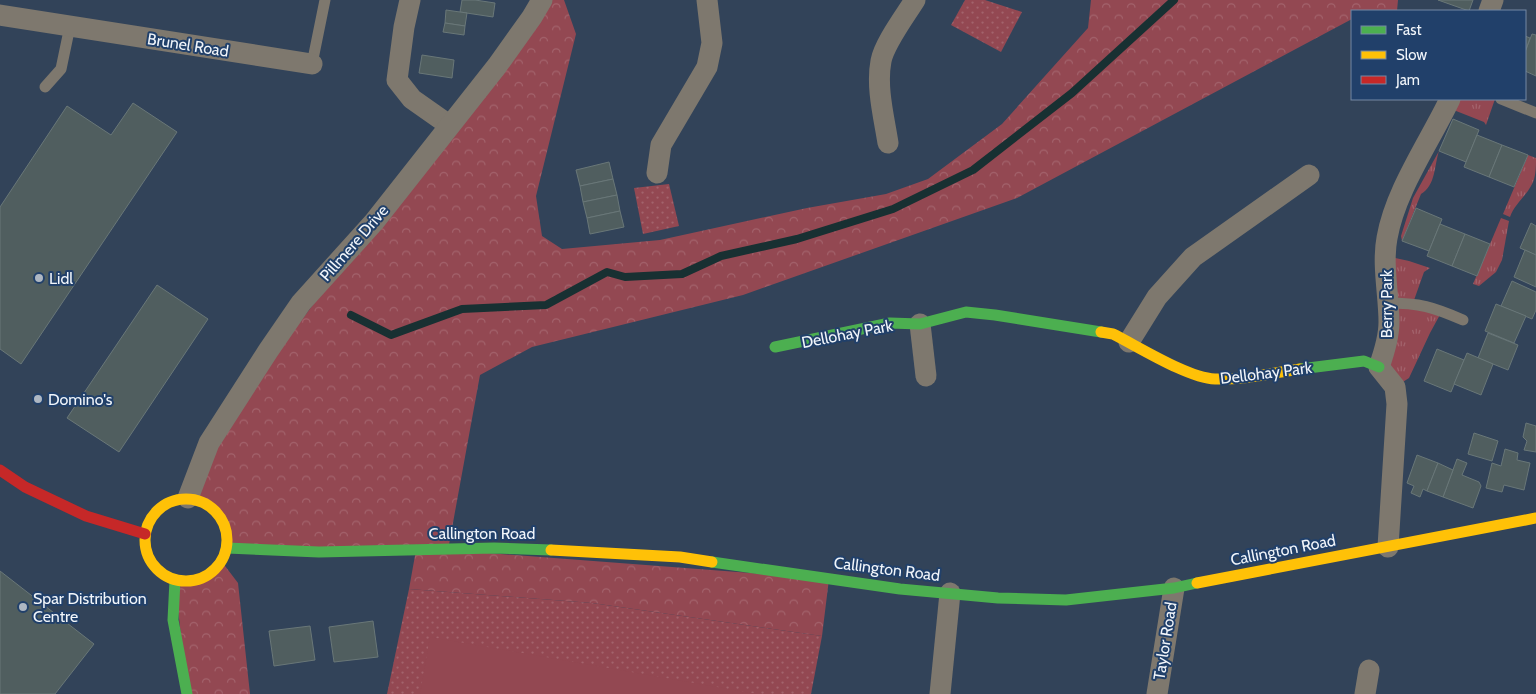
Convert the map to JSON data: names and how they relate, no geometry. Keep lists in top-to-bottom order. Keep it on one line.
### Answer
{"streets":{"main road":["Dellohay Park","Callington Road"],"street":["Brunel Road","Pillmere Drive","Berry Park","Taylor Road"]},"crossings":[["Pillmere Drive","Callington Road"],["Berry Park","Dellohay Park"],["Callington Road","Taylor Road"]],"places":["Lidl","Domino's","Spar Distribution Centre"],"legend":["Fast","Slow","Jam"]}
